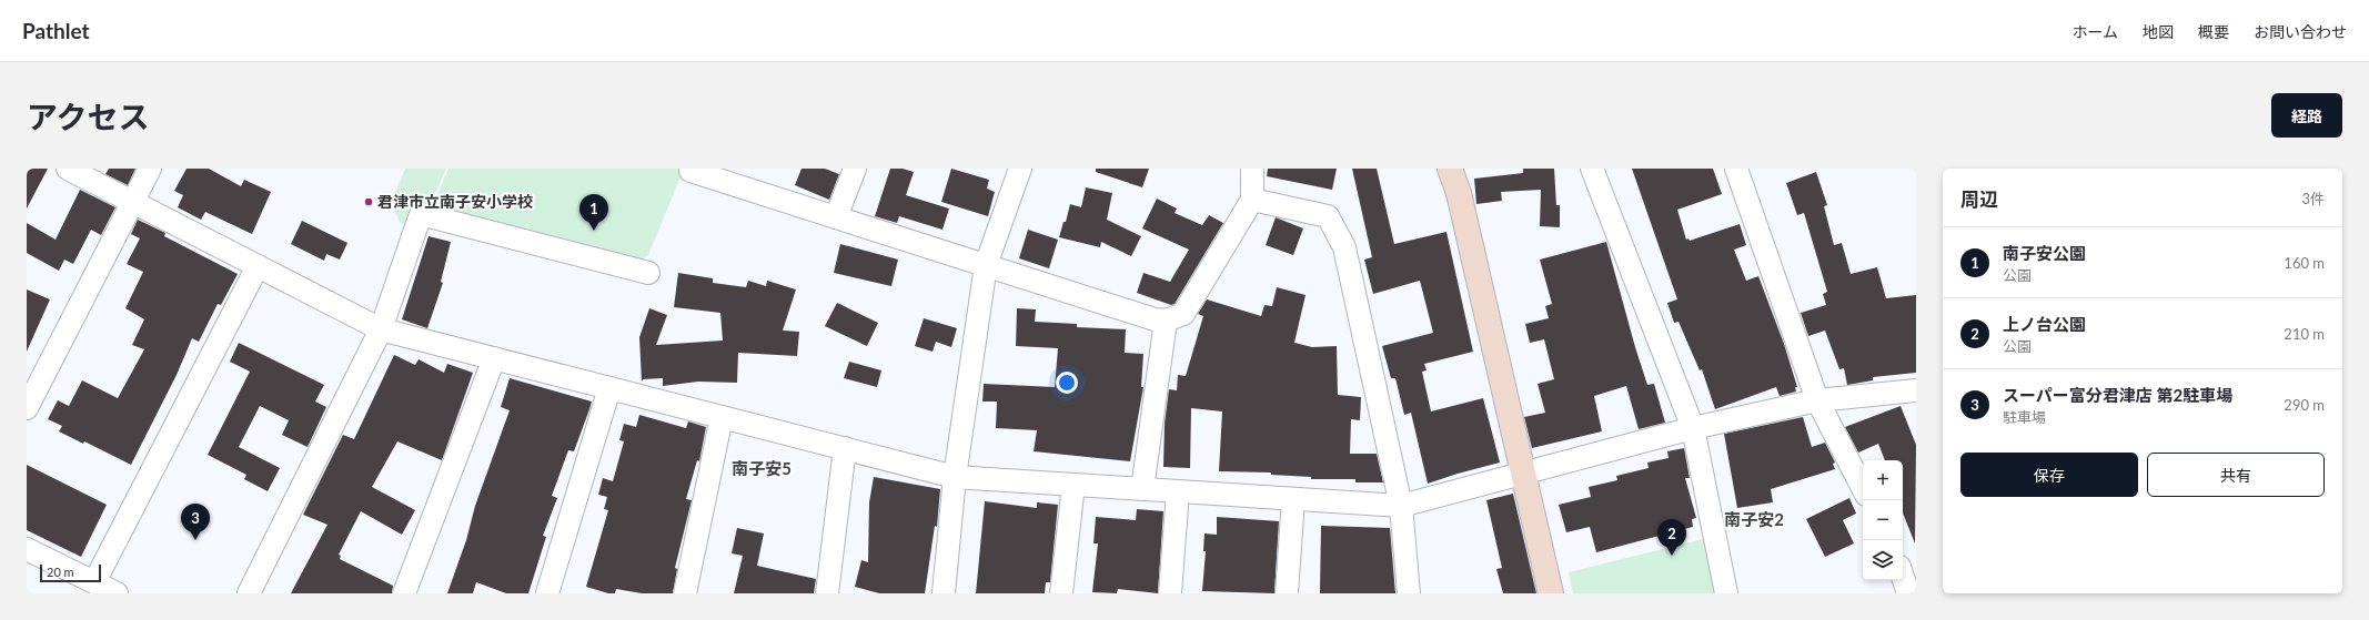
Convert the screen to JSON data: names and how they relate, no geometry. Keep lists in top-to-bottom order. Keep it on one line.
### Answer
{"districts":["南子安5","南子安2"],"places":["君津市立南子安小学校"],"scale_bar":"20 m","page":{"header":"Pathlet","nav":["ホーム","地図","概要","お問い合わせ"],"title":"アクセス","buttons":["経路",["保存","共有"]],"heading":["周辺","3件"],"pins":["1","3","2"],"list":[{"mark":"1","name":"南子安公園","note":"公園","value":"160 m"},{"mark":"2","name":"上ノ台公園","note":"公園","value":"210 m"},{"mark":"3","name":"スーパー富分君津店 第2駐車場","note":"駐車場","value":"290 m"}],"map_buttons":["+","−"],"scale":"20 m"}}
